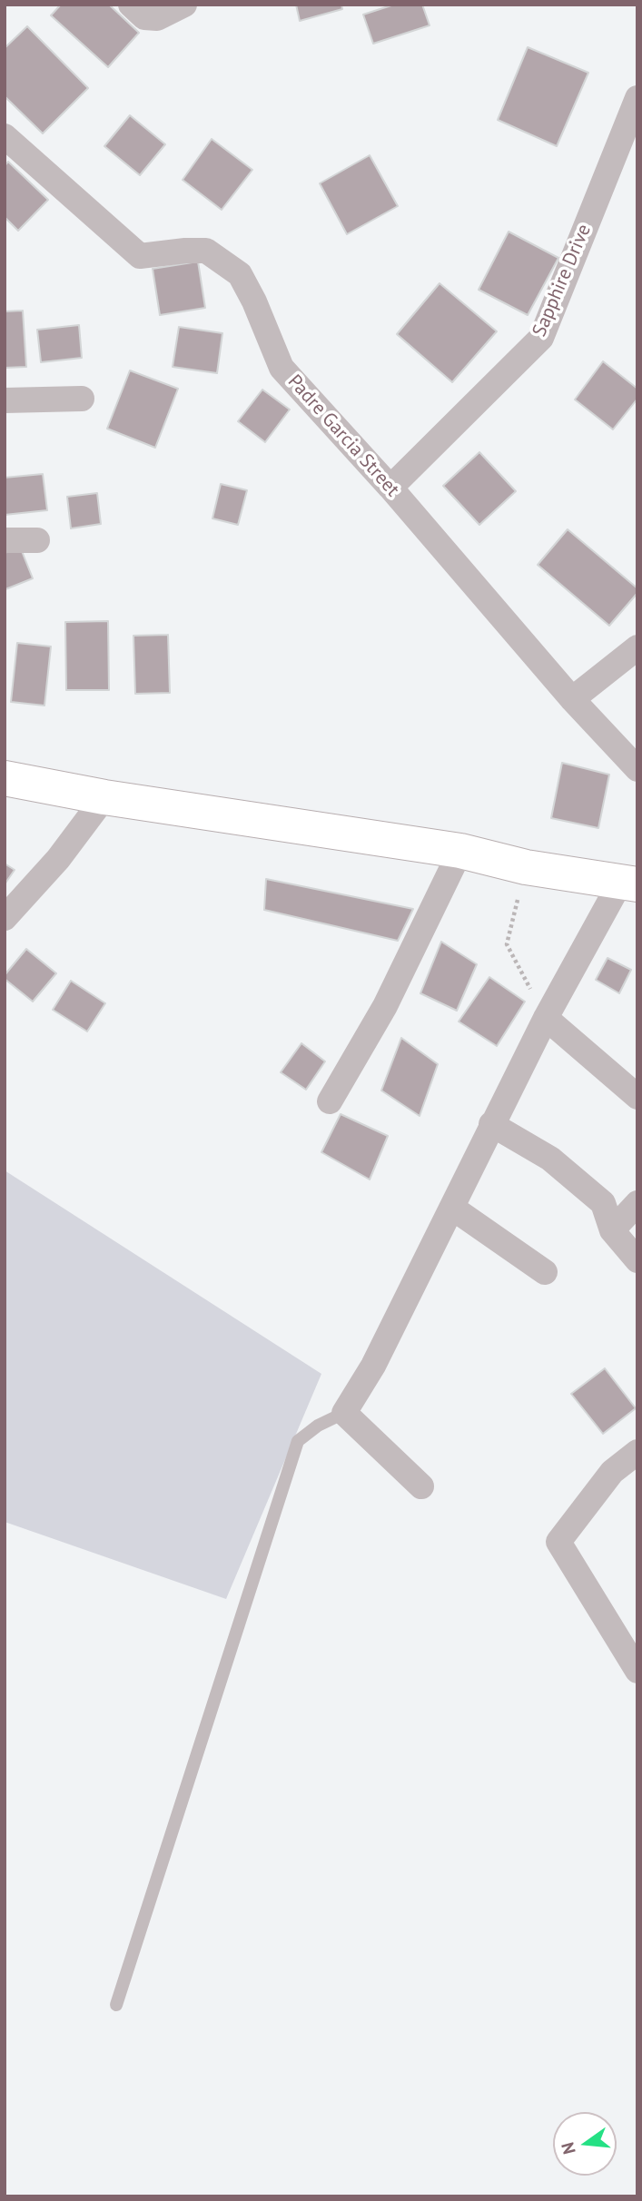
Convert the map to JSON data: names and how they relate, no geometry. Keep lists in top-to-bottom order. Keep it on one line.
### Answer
{"streets":{"street":["Sapphire Drive","Padre Garcia Street"]},"crossings":[["Sapphire Drive","Padre Garcia Street"]],"north":"left"}
